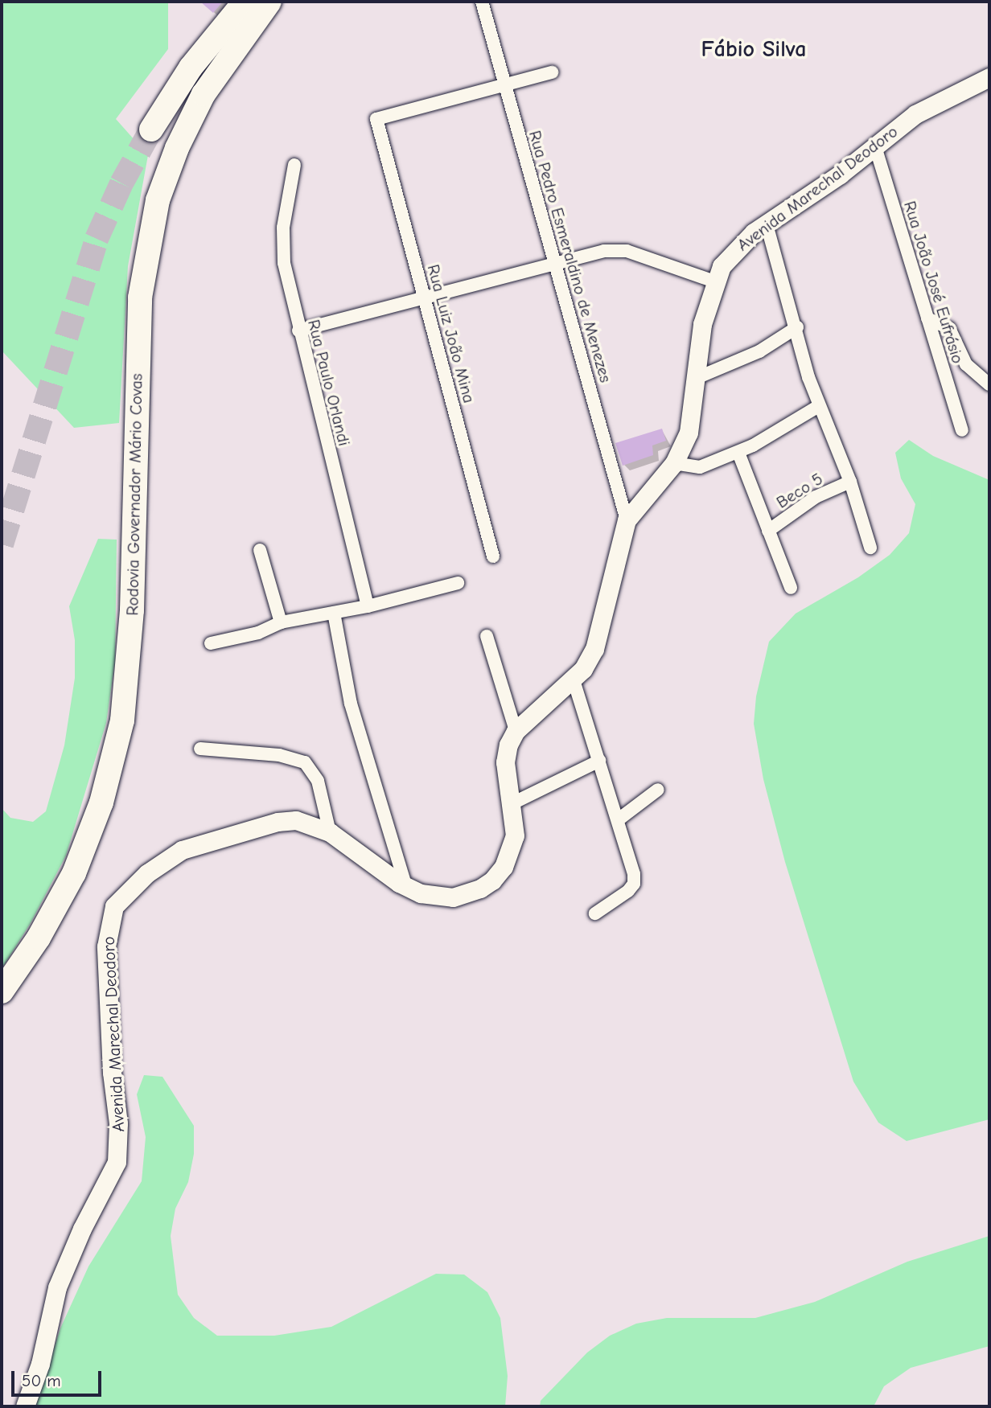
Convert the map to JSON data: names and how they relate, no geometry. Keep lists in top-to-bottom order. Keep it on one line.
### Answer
{"streets":{"highway":["Rodovia Governador Mário Covas"],"street":["Avenida Marechal Deodoro","Rua Pedro Esmeraldino de Menezes","Rua João José Eufrásio","Rua Luiz João Mina","Rua Paulo Orlandi","Beco 5"]},"crossings":[["Avenida Marechal Deodoro","Rua Pedro Esmeraldino de Menezes"],["Avenida Marechal Deodoro","Rua João José Eufrásio"],["Rua Pedro Esmeraldino de Menezes","Rua Luiz João Mina"]],"districts":["Fábio Silva"],"scale_bar":"50 m"}
